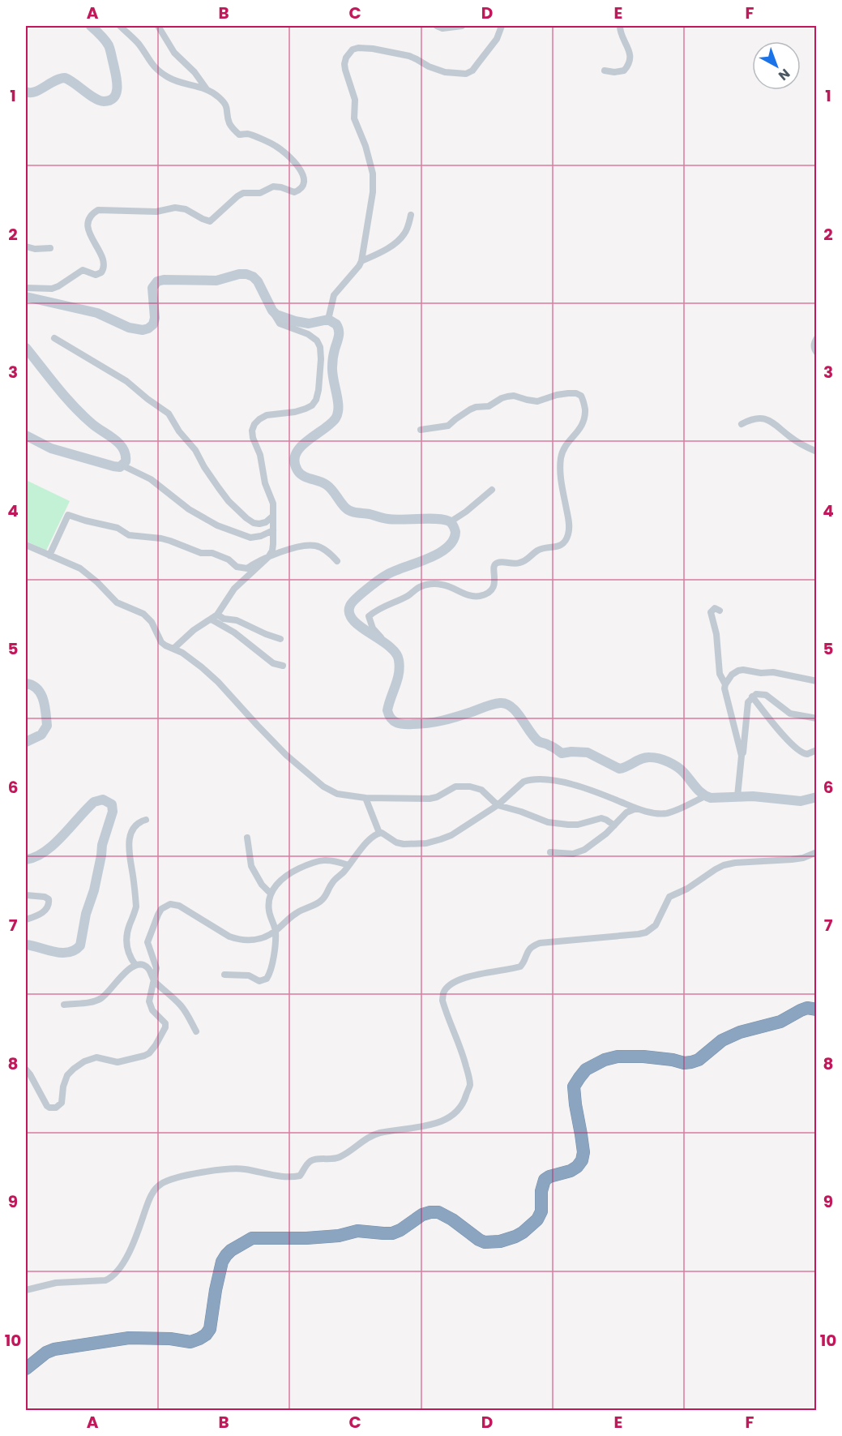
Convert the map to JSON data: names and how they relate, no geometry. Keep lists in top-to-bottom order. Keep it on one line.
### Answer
{"north":"bottom right","grid":{"columns":["A","B","C","D","E","F"],"rows":["1","2","3","4","5","6","7","8","9","10"]}}
